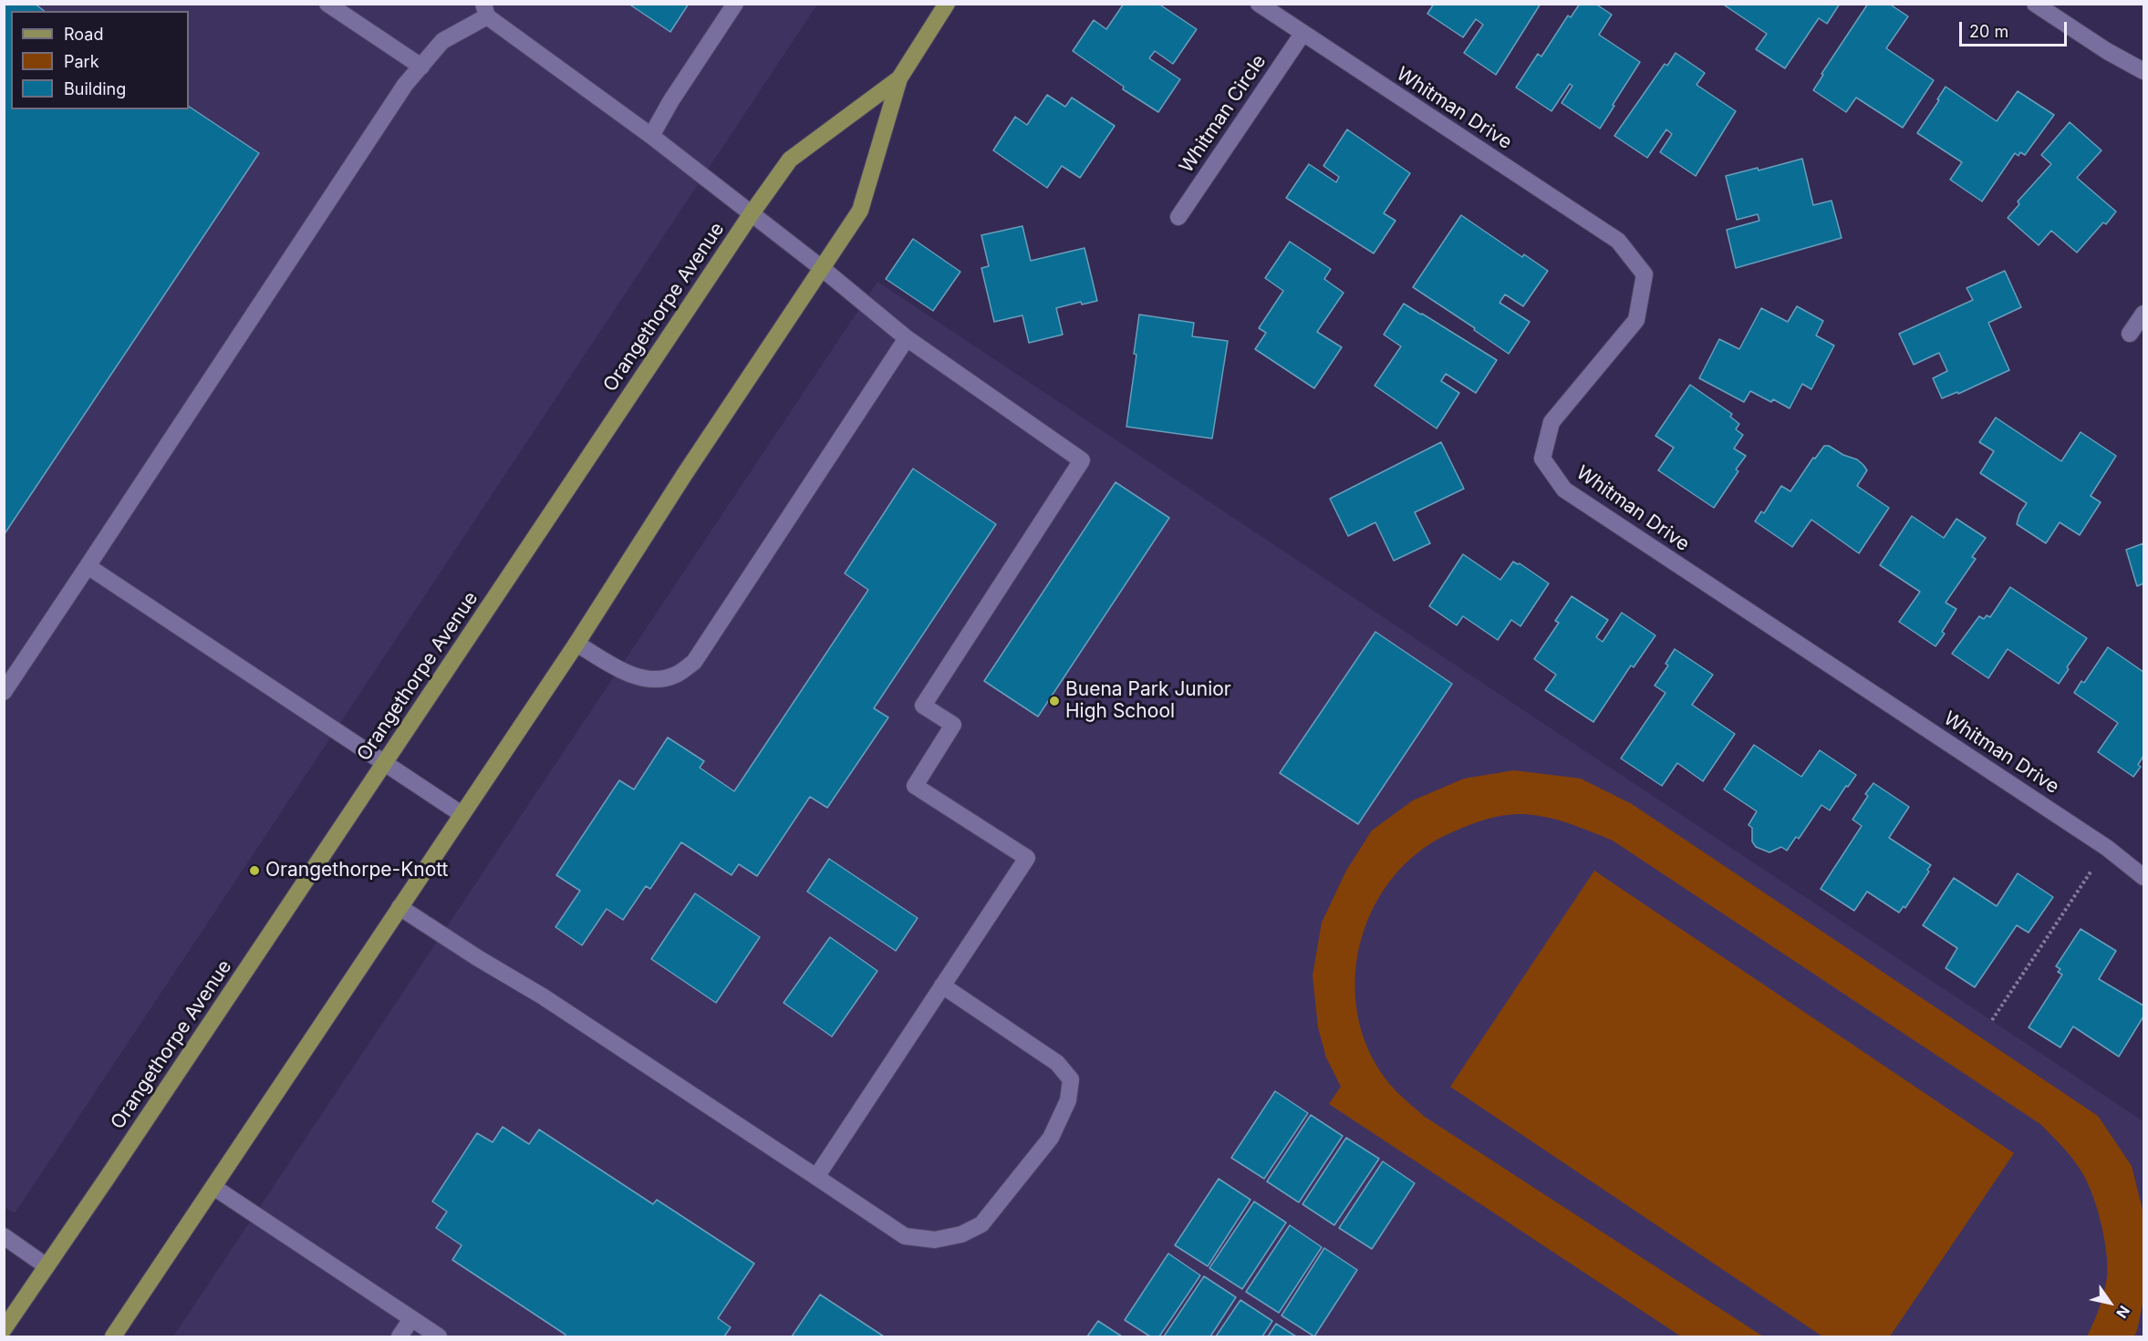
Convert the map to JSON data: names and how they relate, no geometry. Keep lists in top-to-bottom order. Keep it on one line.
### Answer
{"streets":{"main road":["Orangethorpe Avenue"],"street":["Whitman Drive","Whitman Circle"]},"crossings":[["Whitman Drive","Whitman Circle"]],"places":["Buena Park Junior High School","Orangethorpe-Knott"],"legend":["Road","Park","Building"],"scale_bar":"20 m","north":"bottom right"}
